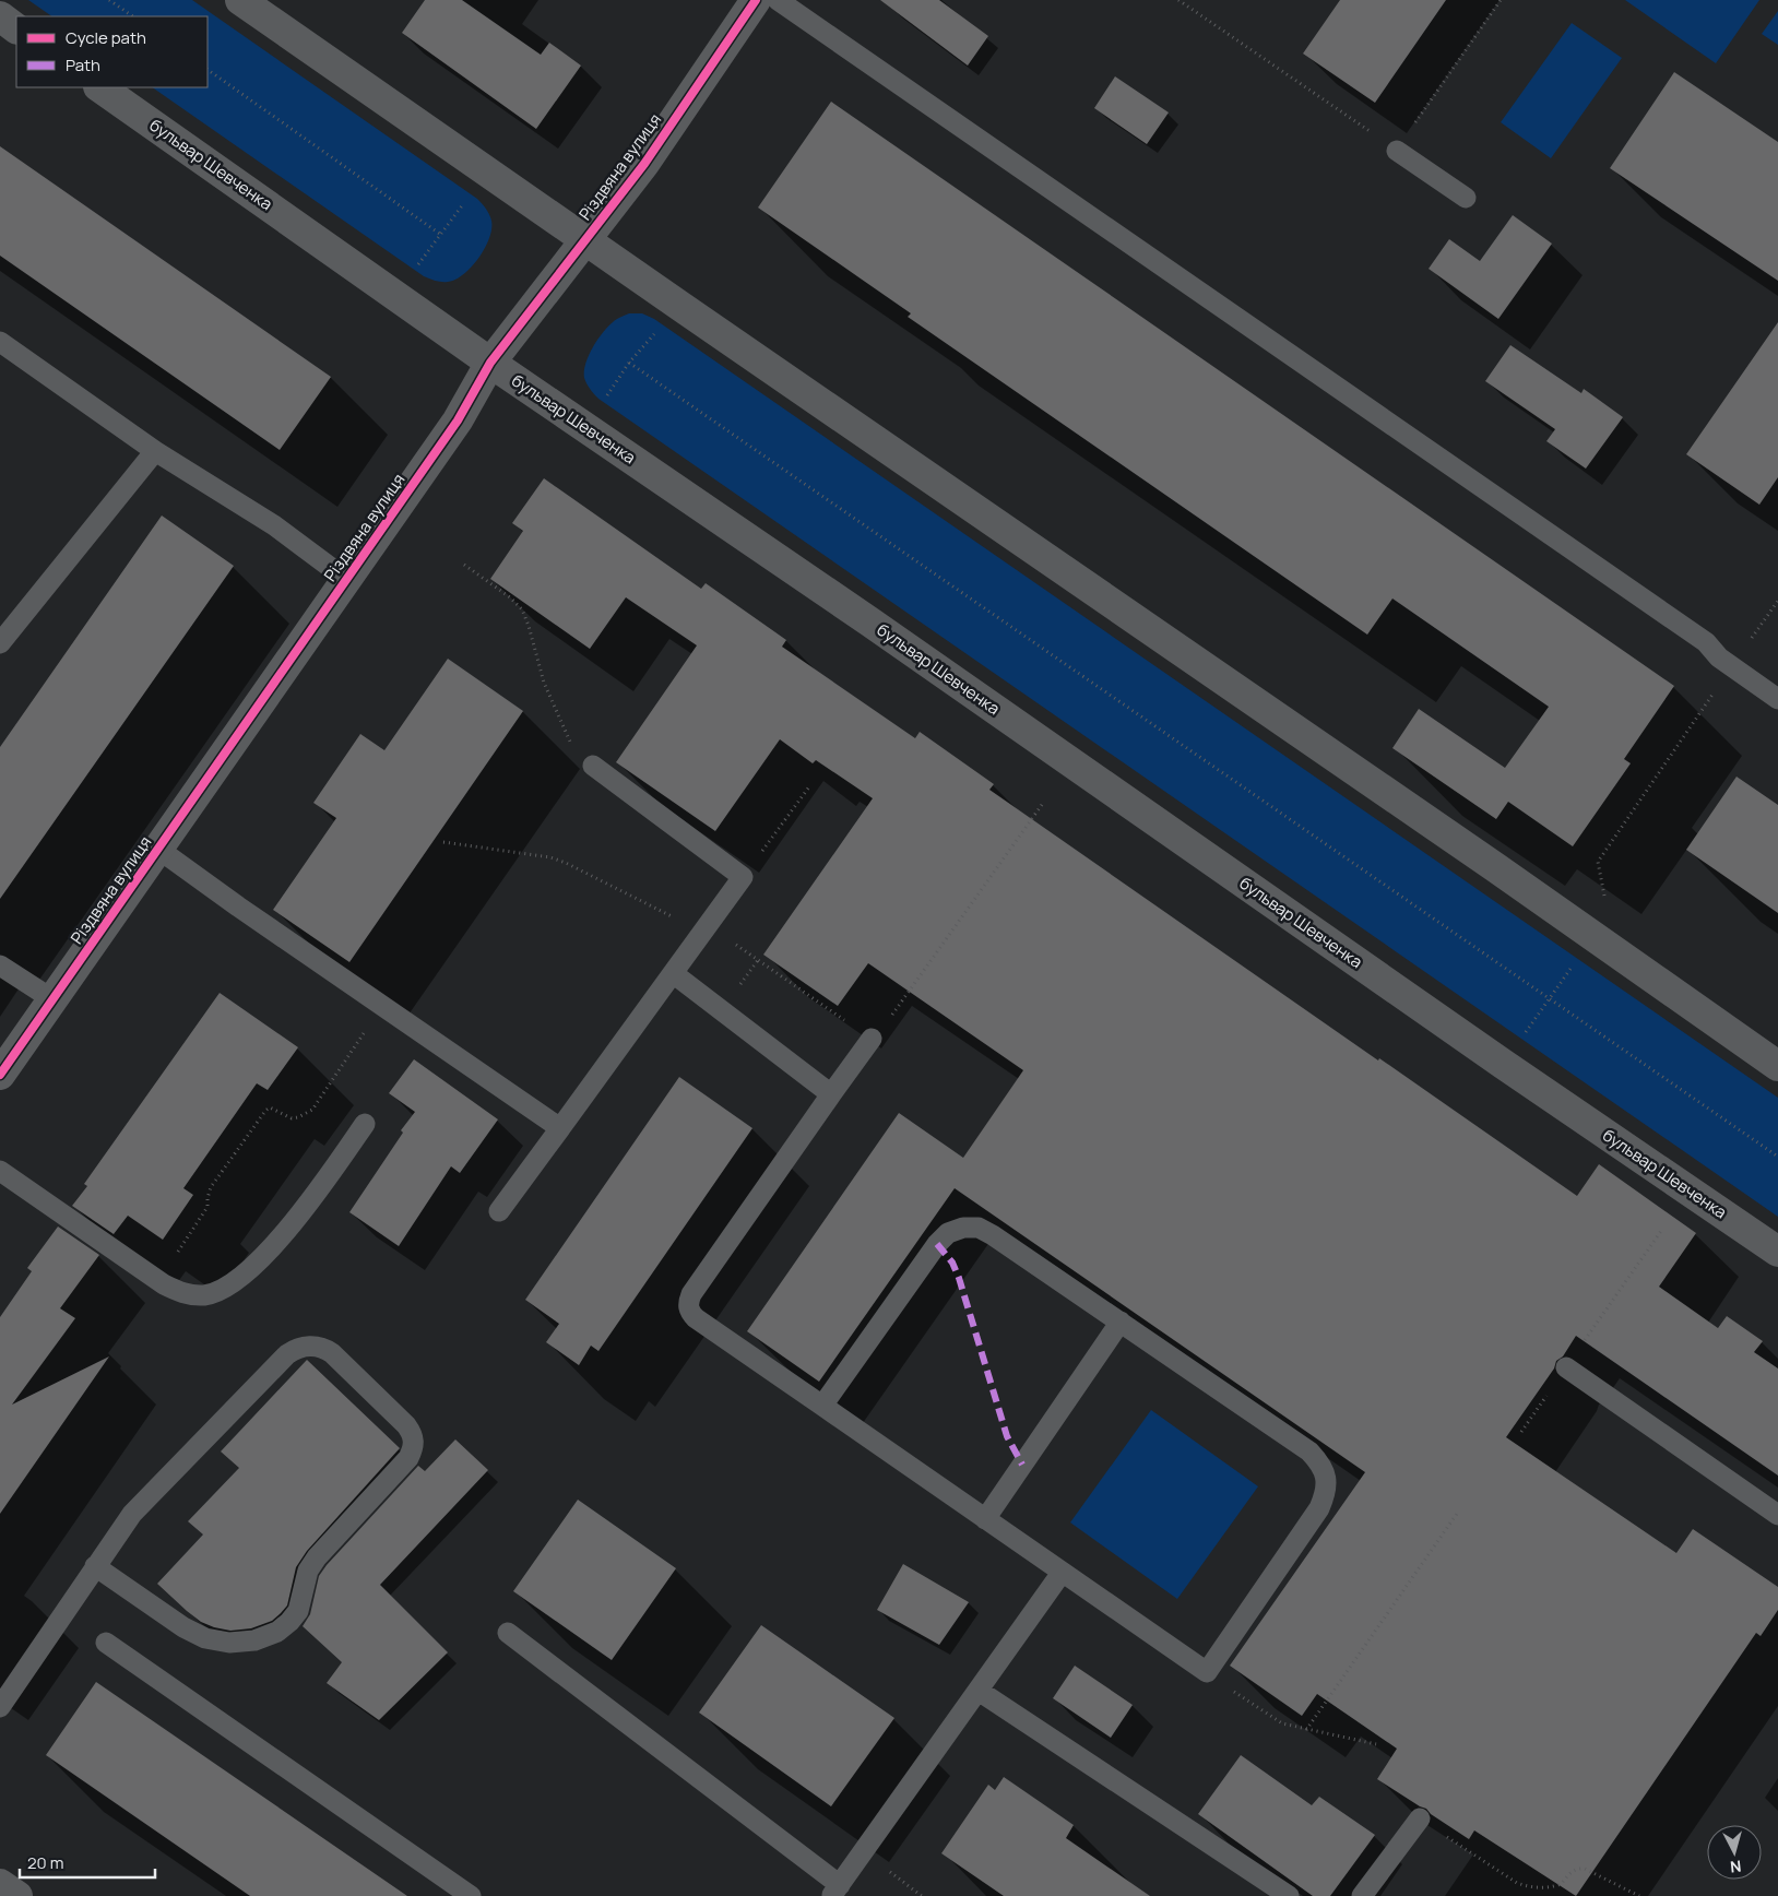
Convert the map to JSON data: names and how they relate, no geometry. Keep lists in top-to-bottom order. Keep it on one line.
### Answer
{"streets":{"main road":["бульвар Шевченка","Різдвяна вулиця"]},"crossings":[["бульвар Шевченка","Різдвяна вулиця"]],"legend":["Cycle path","Path"],"scale_bar":"20 m","north":"bottom"}
